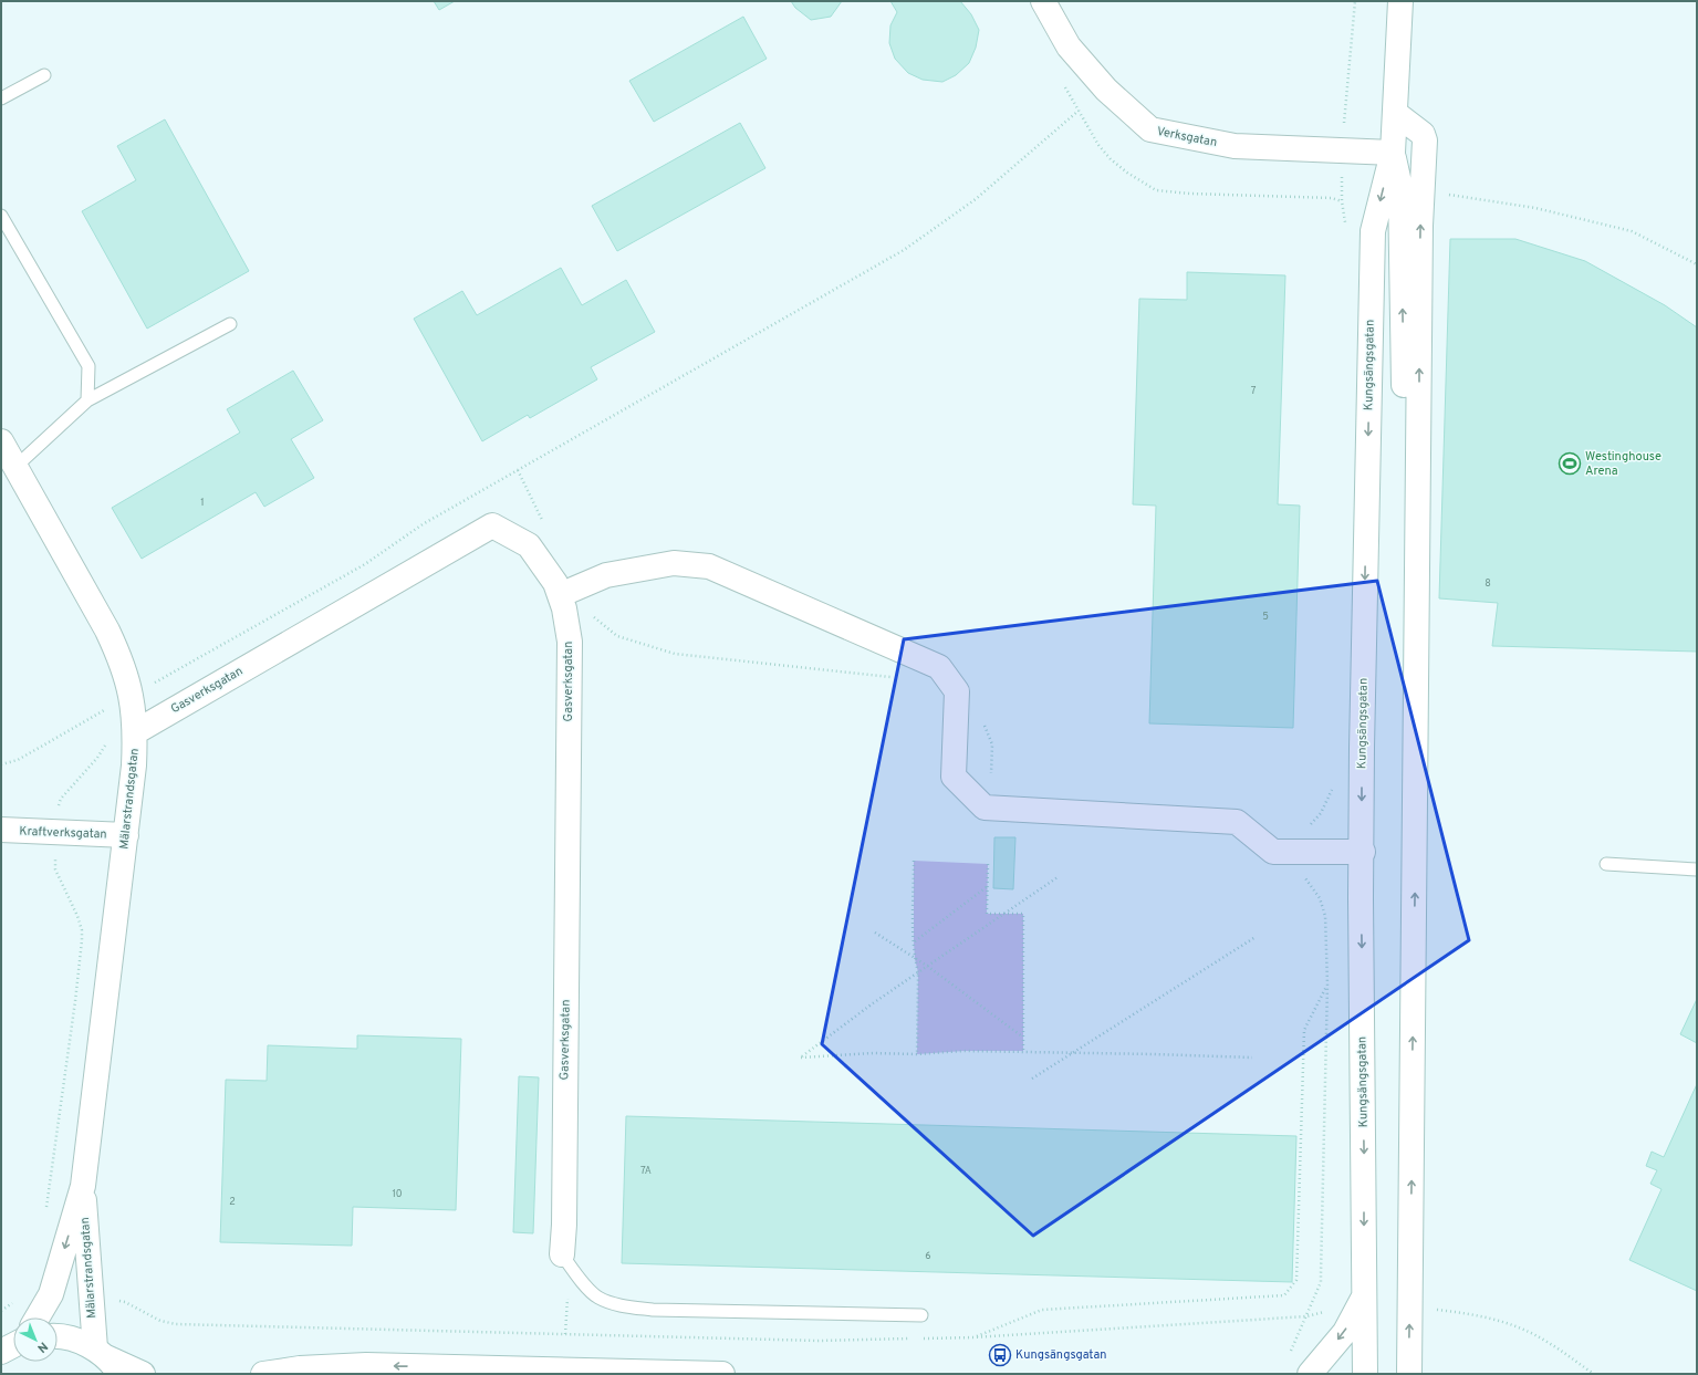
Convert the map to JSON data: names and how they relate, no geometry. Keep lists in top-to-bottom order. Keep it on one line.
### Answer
{"streets":{"street":["Verksgatan","Kungsängsgatan","Gasverksgatan","Mälarstrandsgatan","Kraftverksgatan"]},"crossings":[["Verksgatan","Kungsängsgatan"],["Gasverksgatan","Mälarstrandsgatan"],["Mälarstrandsgatan","Kraftverksgatan"]],"places":{"sports":["Westinghouse Arena"],"bus stop":["Kungsängsgatan"]},"house_numbers":["7","1","8","5","7A","10","2","6"],"north":"bottom right"}
